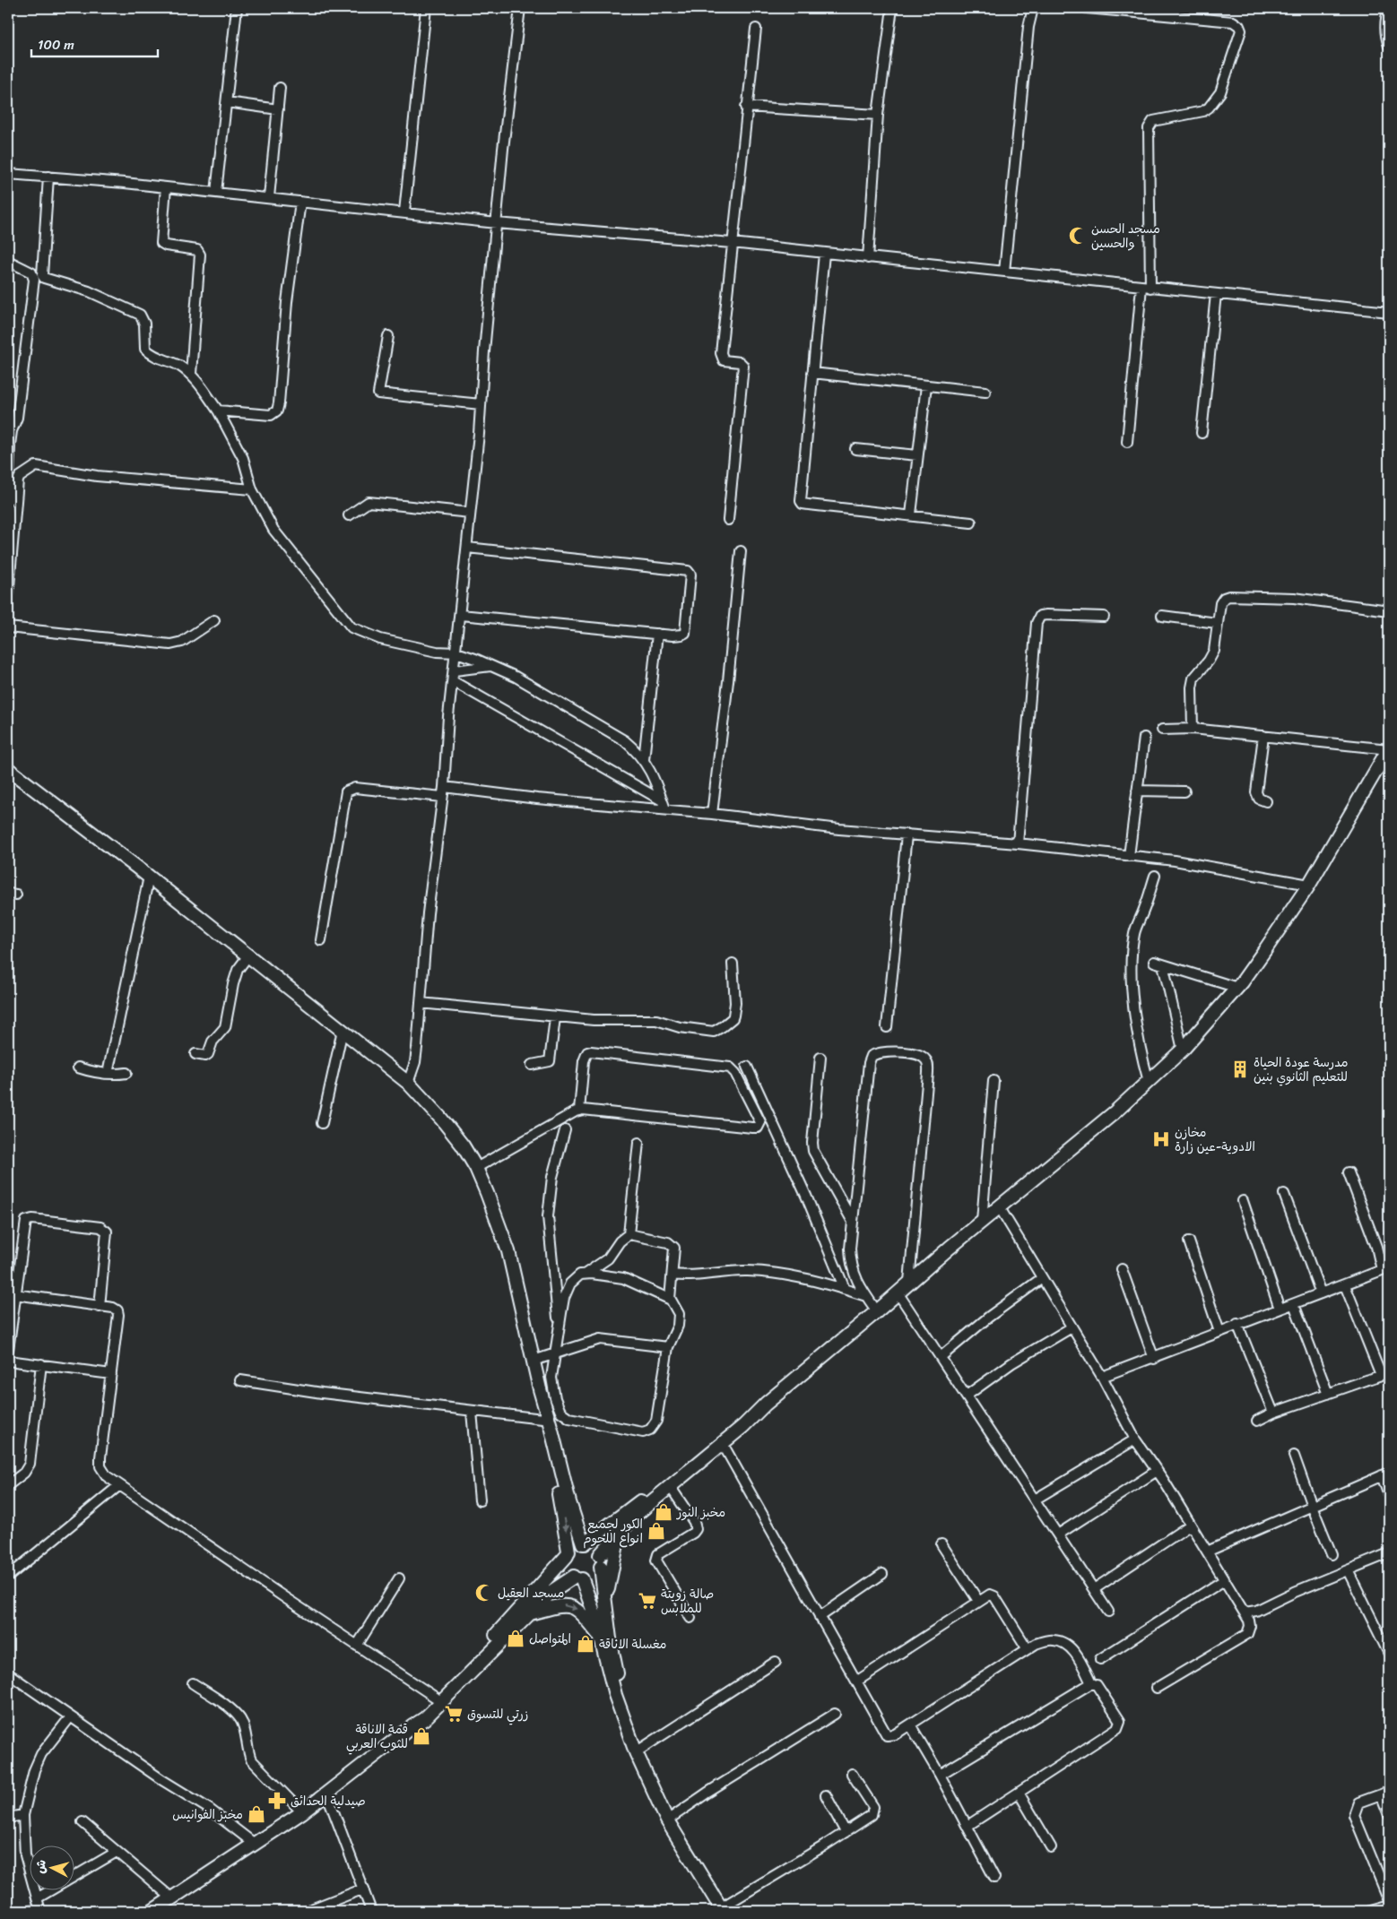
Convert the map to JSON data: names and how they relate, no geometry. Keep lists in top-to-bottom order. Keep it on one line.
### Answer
{"places":{"mosque":["مسجد الحسن والحسين","مسجد العقيل"],"building":["مدرسة عودة الحياة للتعليم الثانوي بنين"],"hospital":["مخازن الادوية-عين زارة"],"shop":["مخبز النور","الكور لجميع انواع اللحوم","المتواصل","مغسلة الاناقة","قمة الاناقة للثوب العربي","مخبز الفوانيس"],"supermarket":["صالة زويتة للملابس","زرتي للتسوق"],"pharmacy":["صيدلية الحدائق"]},"scale_bar":"100 m","north":"left"}
